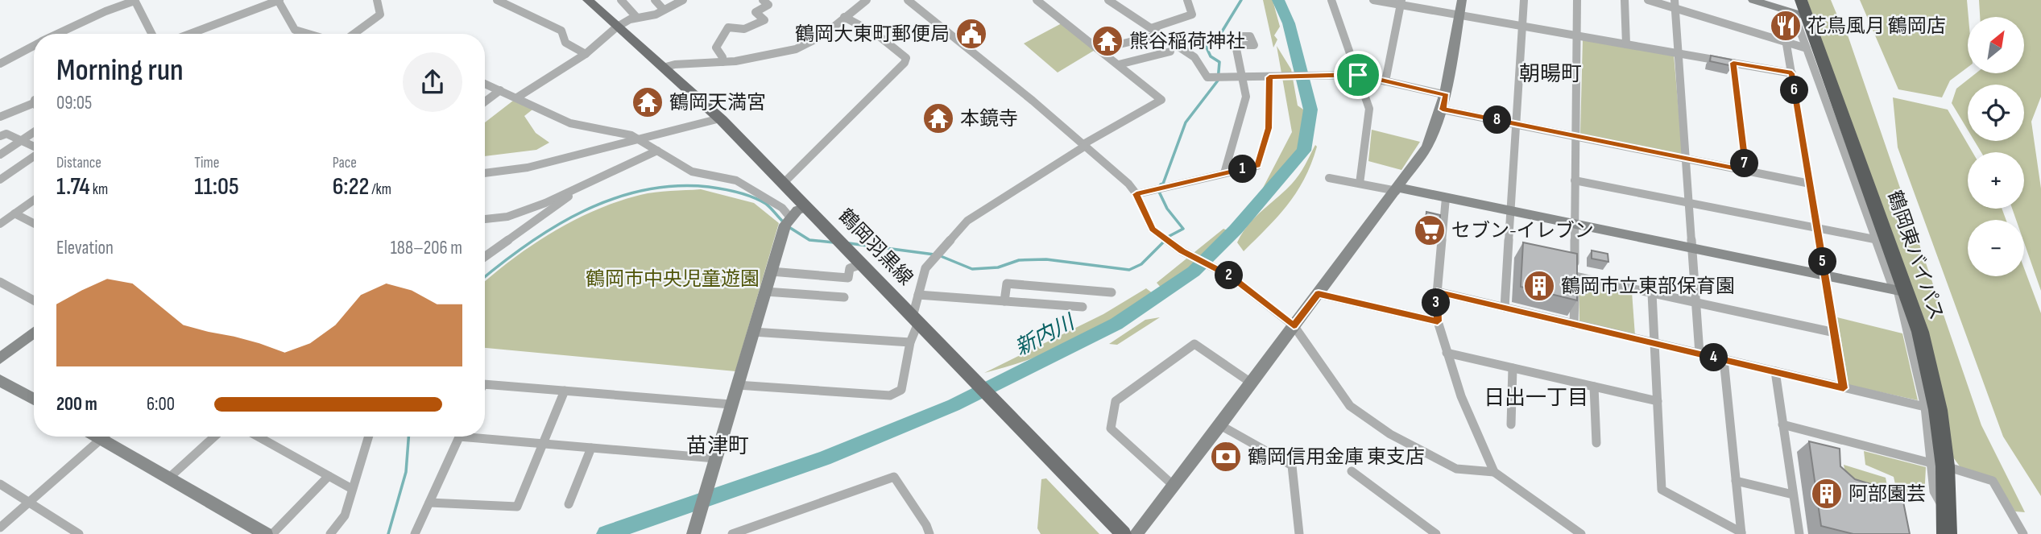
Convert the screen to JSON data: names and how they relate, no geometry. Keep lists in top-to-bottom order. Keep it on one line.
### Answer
{"streets":{"highway":["鶴岡東バイパス"],"main road":["鶴岡羽黒線"]},"districts":["朝暘町","日出一丁目","苗津町"],"water":["新内川"],"parks":["鶴岡市中央児童遊園"],"places":{"restaurant":["花鳥風月 鶴岡店"],"public building":["鶴岡大東町郵便局"],"temple":["熊谷稲荷神社","鶴岡天満宮","本鏡寺"],"supermarket":["セブン-イレブン"],"building":["鶴岡市立東部保育園","阿部園芸"],"bank":["鶴岡信用金庫 東支店"]},"north":"top right","page":{"map_buttons":["+","−"],"heading":["Morning run","09:05"],"pins":["6","8","7","1","5","2","3","4"],"stats":[["Distance","1.74 km"],["Time","11:05"],["Pace","6:22 /km"]],"chart":["Elevation","188–206 m"],"list":[{"name":"200 m","note":"6:00"}]}}
